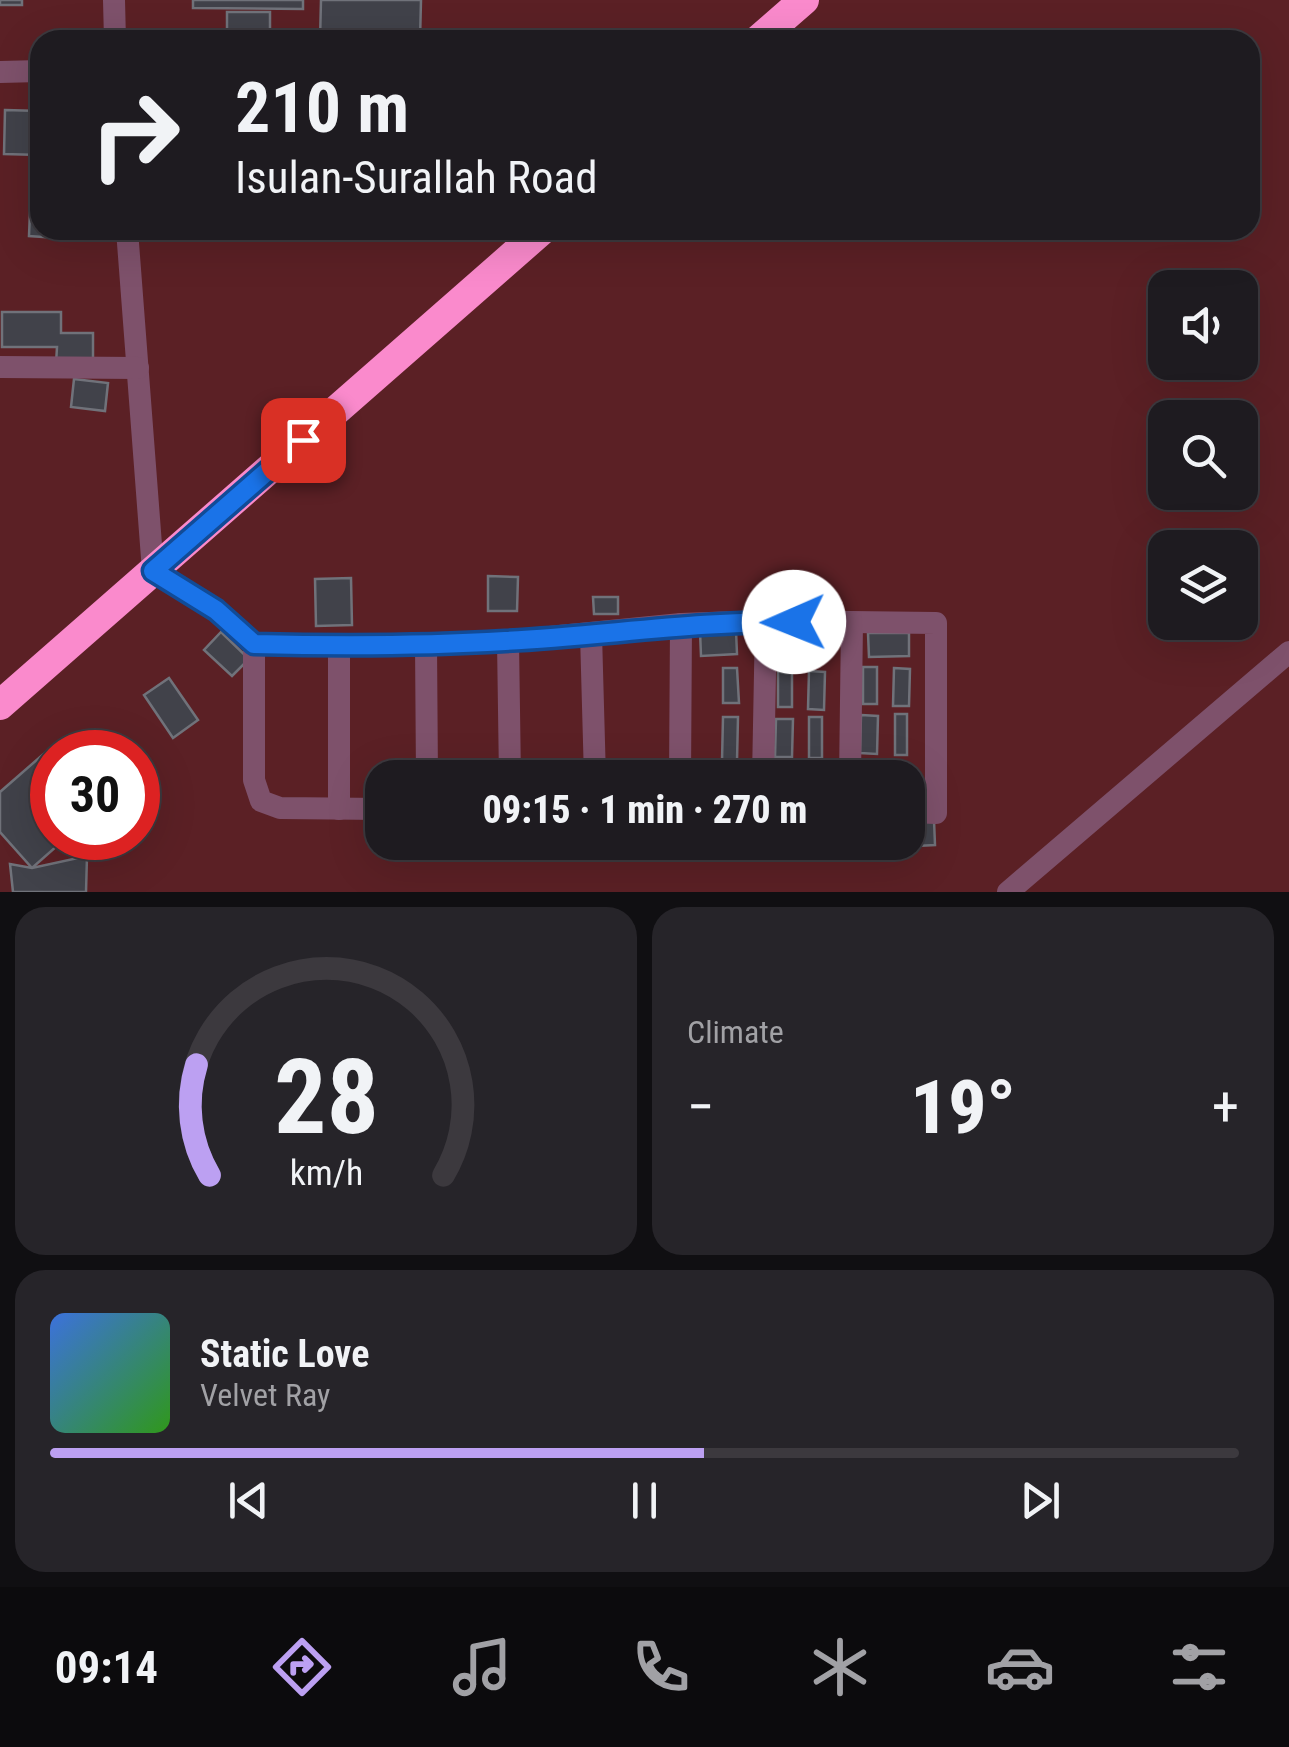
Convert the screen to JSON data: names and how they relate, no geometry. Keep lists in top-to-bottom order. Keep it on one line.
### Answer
{"page":{"turn":["210 m","Isulan-Surallah Road"],"limit":"30","trip":"09:15 · 1 min · 270 m","tile":"Climate","heat":["−","19°","+"],"song":["Static Love","Velvet Ray"],"tabs":"09:14","gauge":["28","km/h"]}}
